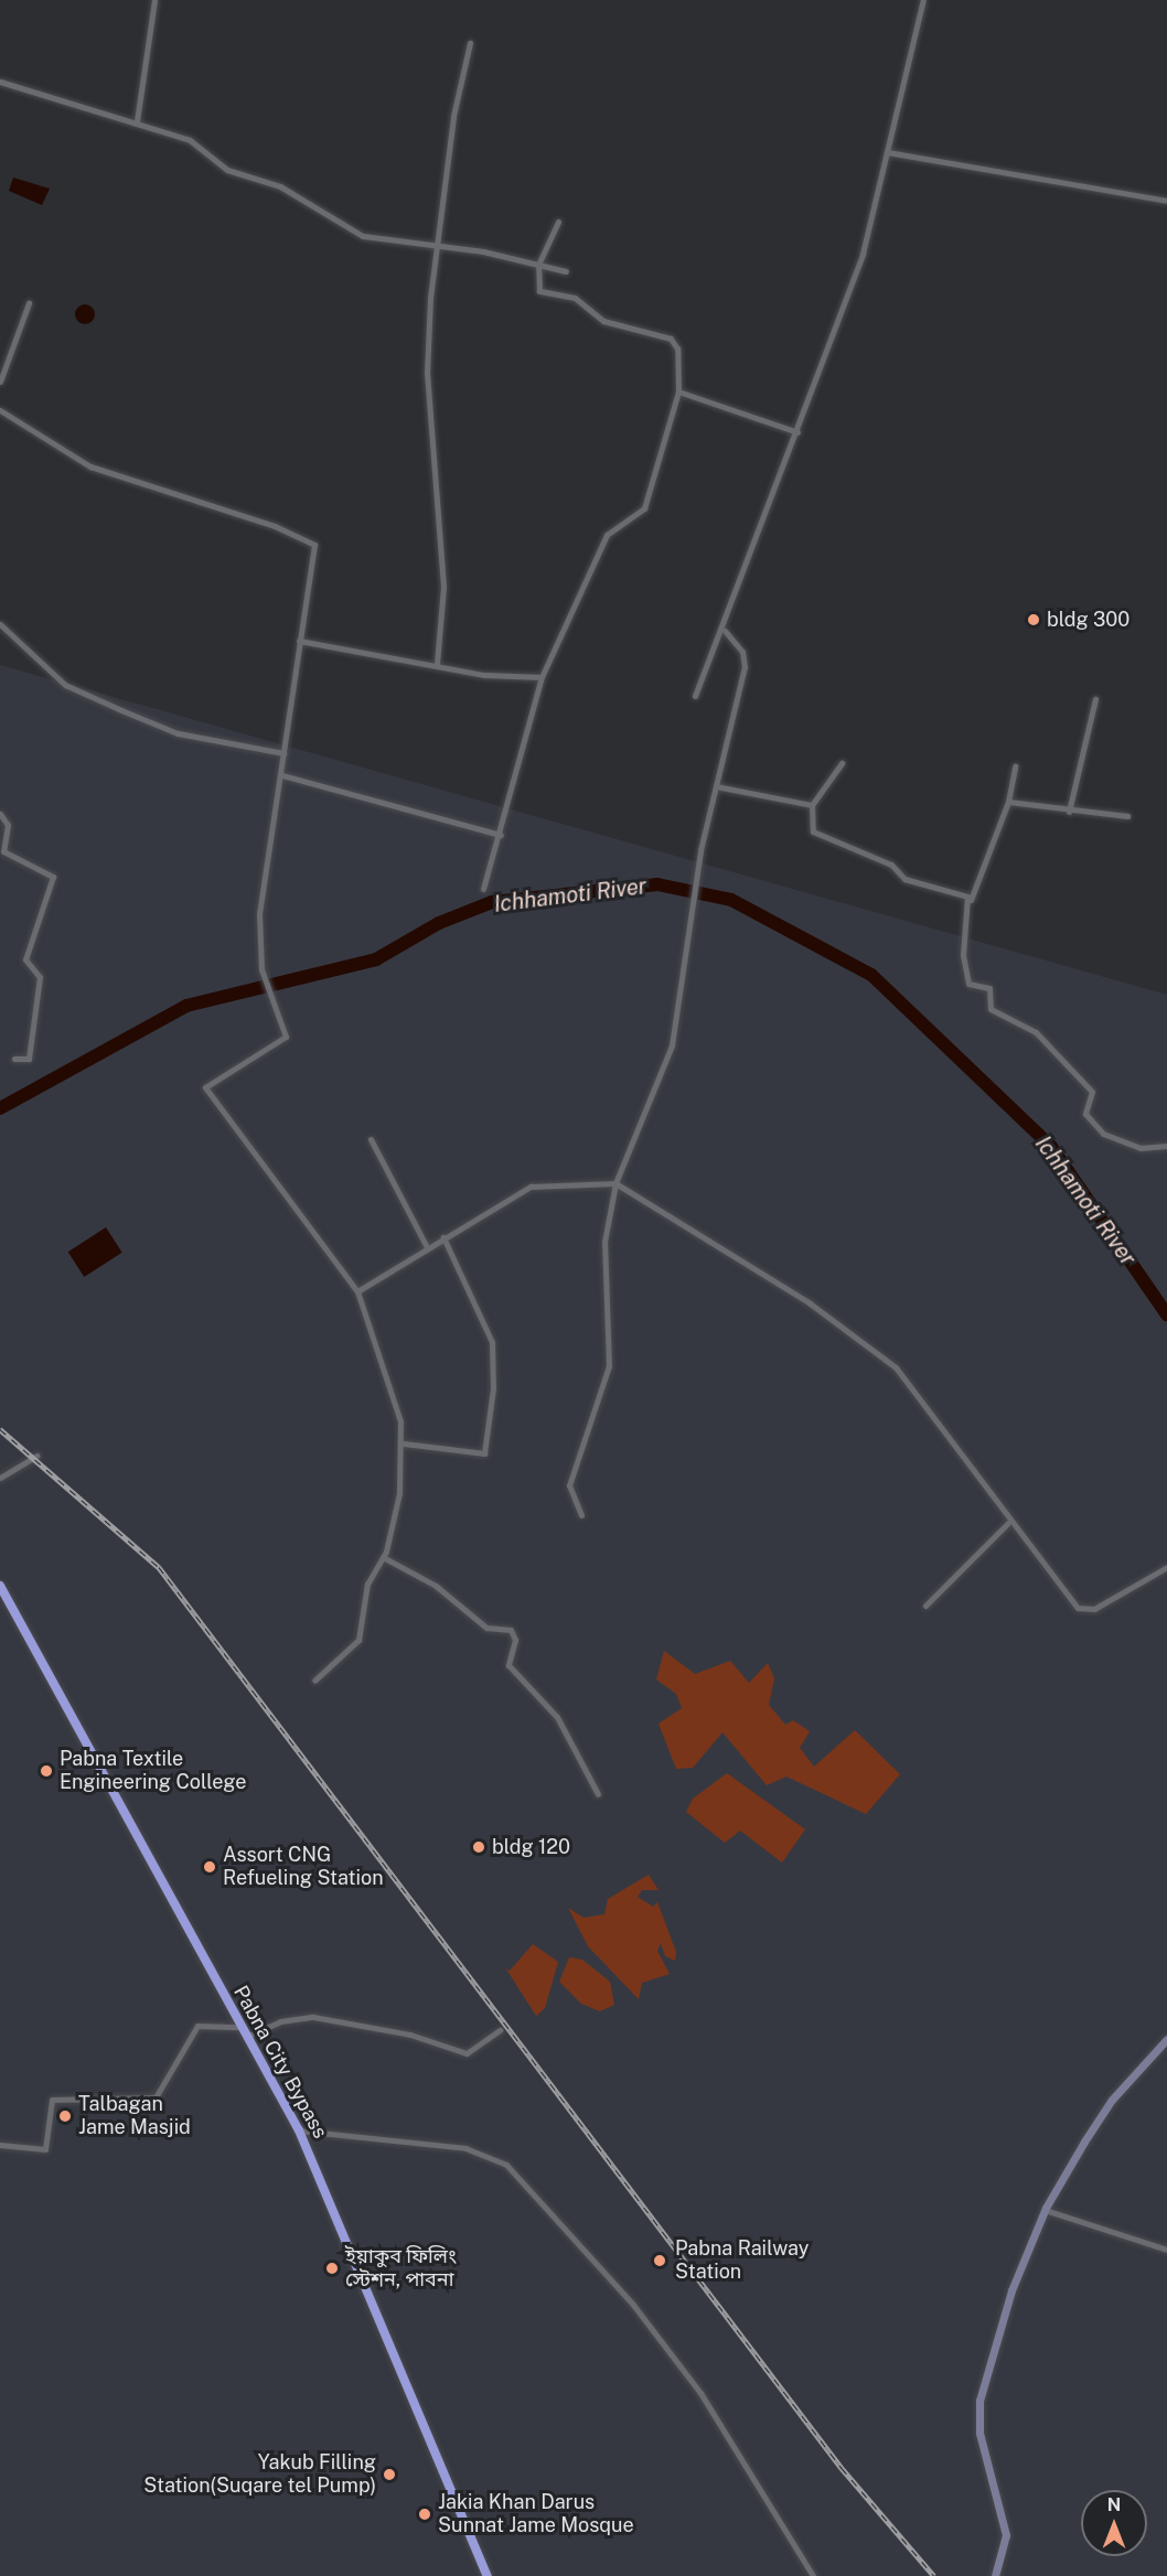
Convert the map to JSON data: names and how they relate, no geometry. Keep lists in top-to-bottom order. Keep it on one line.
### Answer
{"streets":{"highway":["Pabna City Bypass"]},"water":["Ichhamoti River"],"places":["bldg 300","Pabna Textile Engineering College","bldg 120","Assort CNG Refueling Station","Talbagan Jame Masjid","Pabna Railway Station","ইয়াকুব ফিলিং স্টেশন, পাবনা","Yakub Filling Station(Suqare tel Pump)","Jakia Khan Darus Sunnat Jame Mosque"],"north":"top"}
